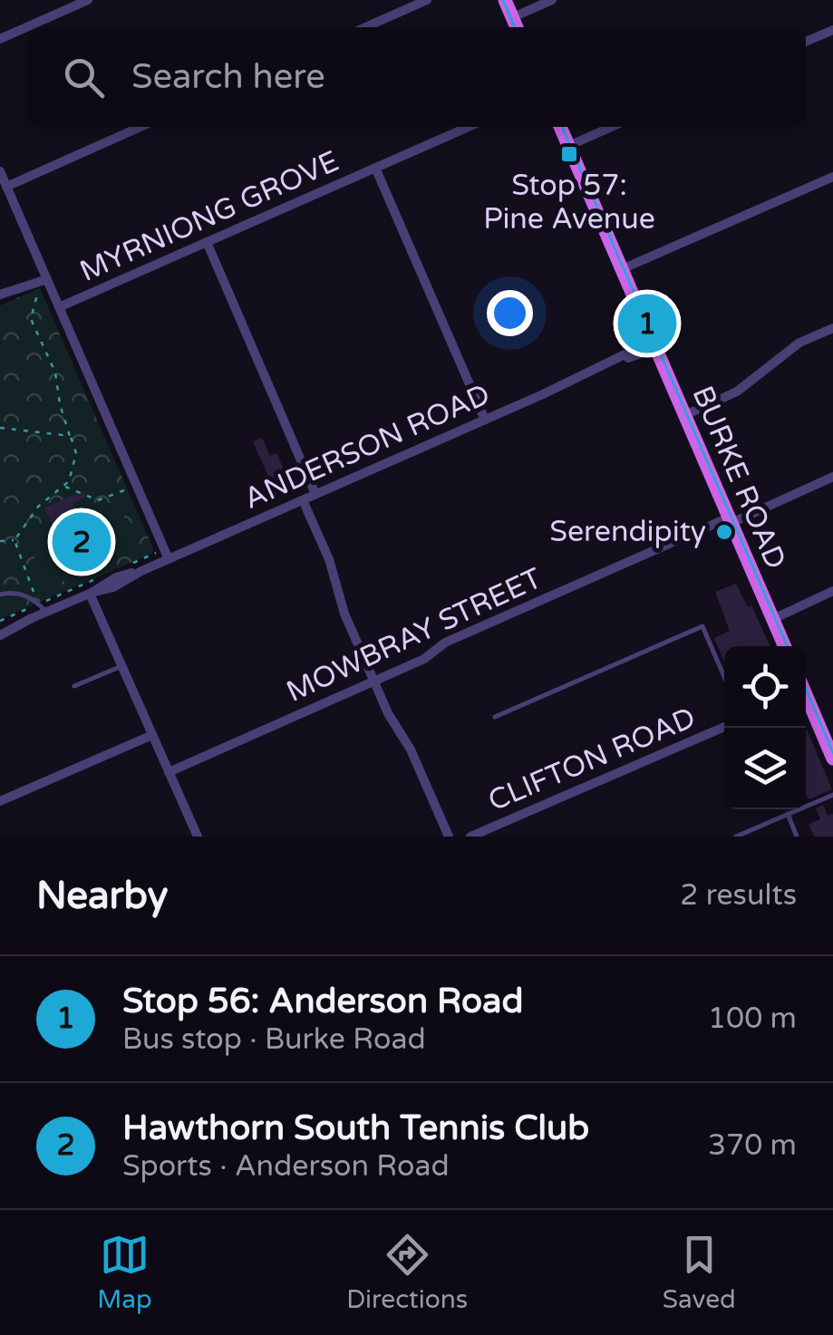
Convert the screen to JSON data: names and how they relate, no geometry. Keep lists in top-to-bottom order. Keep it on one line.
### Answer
{"streets":{"main road":["BURKE ROAD"],"street":["MYRNIONG GROVE","ANDERSON ROAD","MOWBRAY STREET","CLIFTON ROAD"]},"crossings":[["ANDERSON ROAD","BURKE ROAD"],["BURKE ROAD","MOWBRAY STREET"]],"places":{"transit":["Stop 57: Pine Avenue"],"other":["Serendipity"]},"page":{"search":"Search here","pins":["1","2"],"heading":["Nearby","2 results"],"list":[{"mark":"1","name":"Stop 56: Anderson Road","note":"Bus stop · Burke Road","value":"100 m"},{"mark":"2","name":"Hawthorn South Tennis Club","note":"Sports · Anderson Road","value":"370 m"}],"nav":["Map","Directions","Saved"]}}
